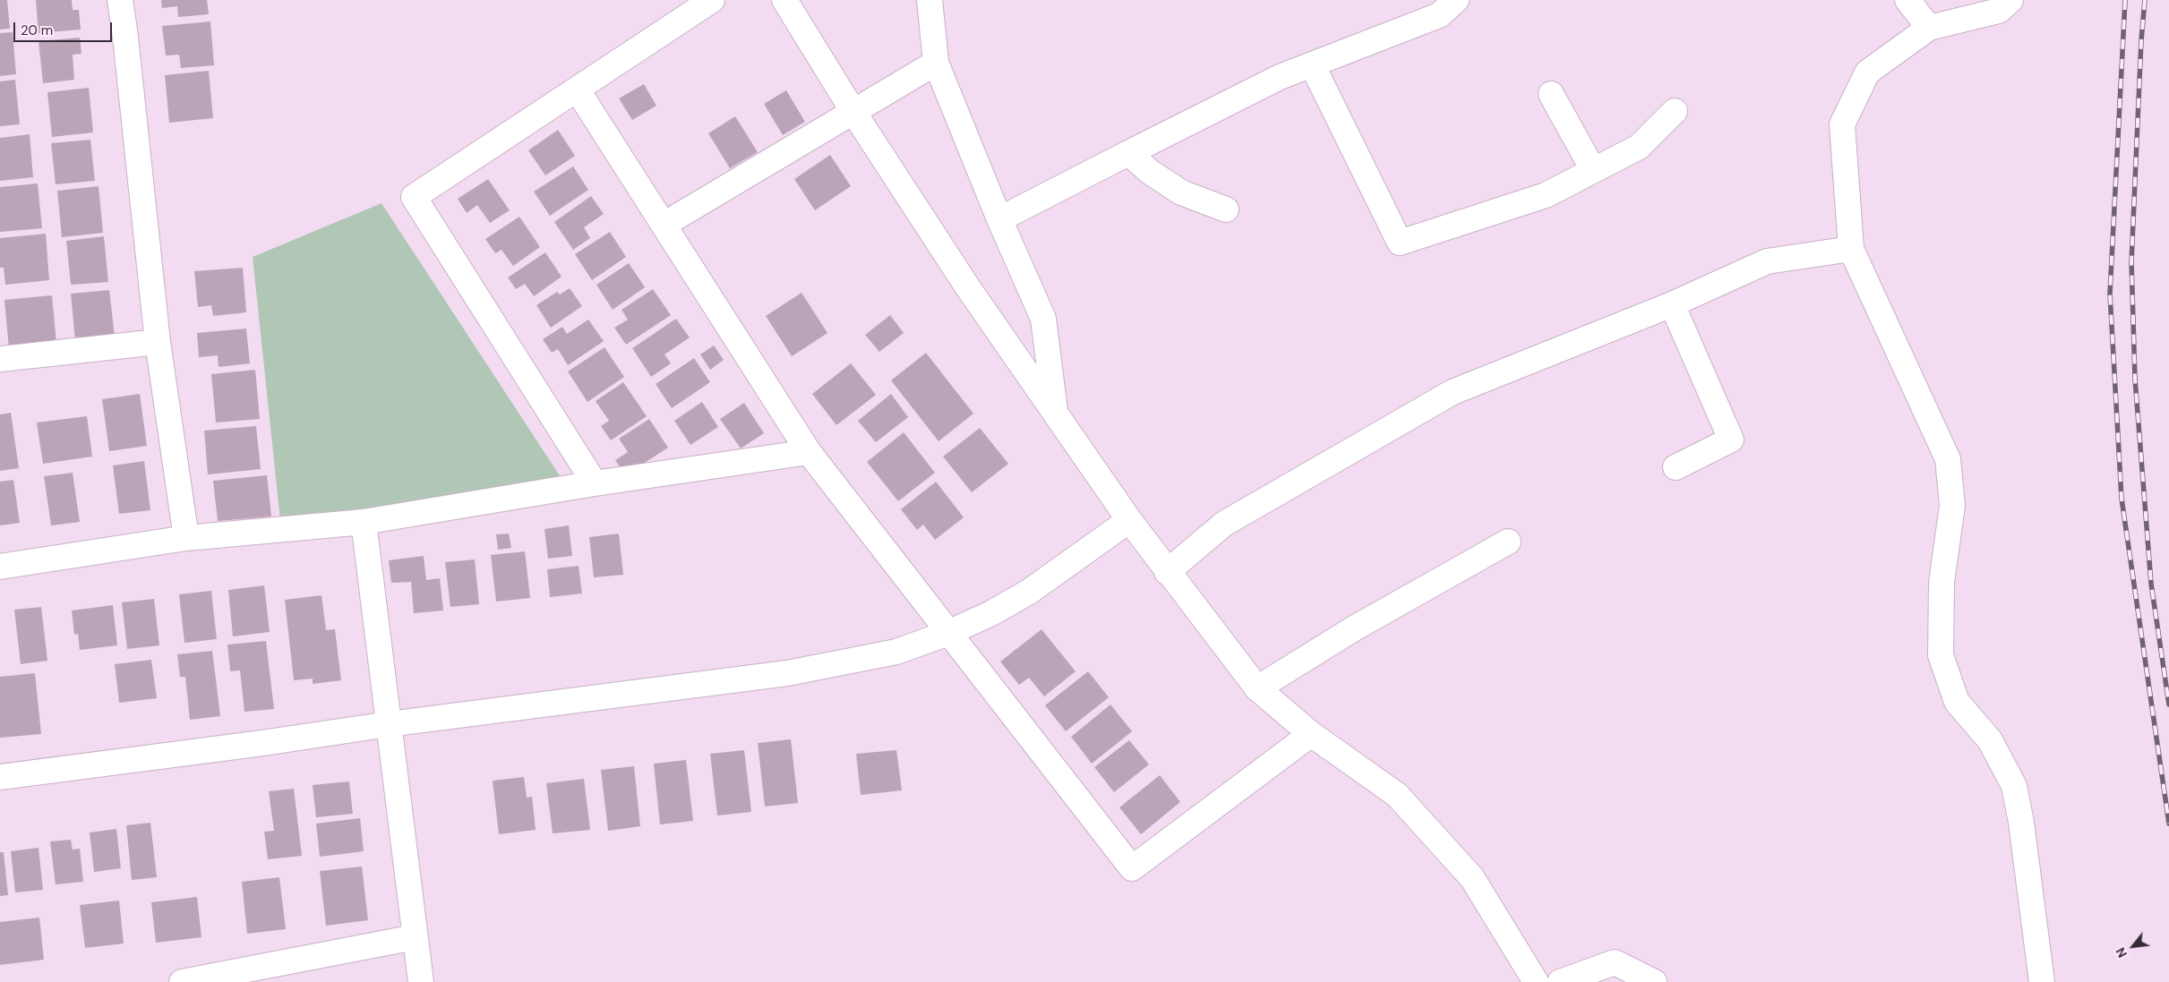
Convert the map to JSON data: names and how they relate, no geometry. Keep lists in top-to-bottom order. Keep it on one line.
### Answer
{"scale_bar":"20 m","north":"bottom left"}
